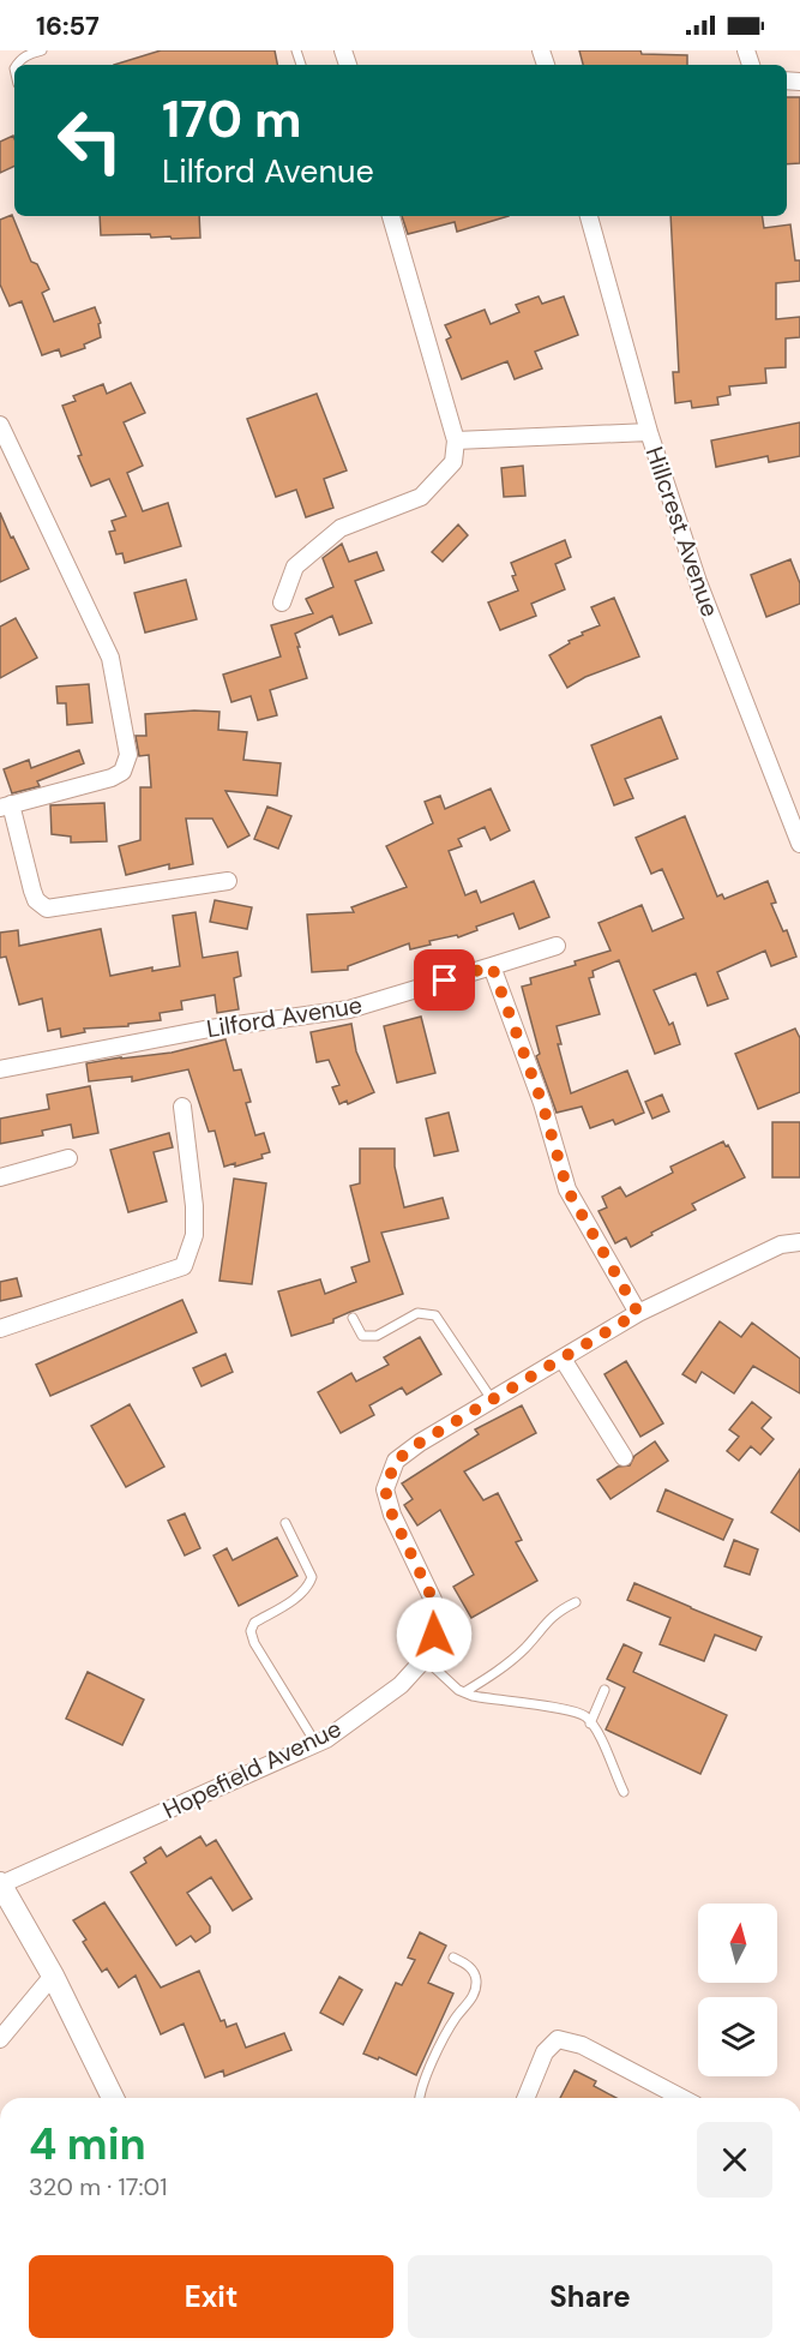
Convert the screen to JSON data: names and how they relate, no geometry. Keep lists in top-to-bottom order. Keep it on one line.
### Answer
{"streets":{"street":["Hillcrest Avenue","Lilford Avenue","Hopefield Avenue"]},"north":"top","page":{"status":"16:57","turn":["170 m","Lilford Avenue"],"heading":["4 min","320 m · 17:01"],"buttons":["Exit","Share"]}}
